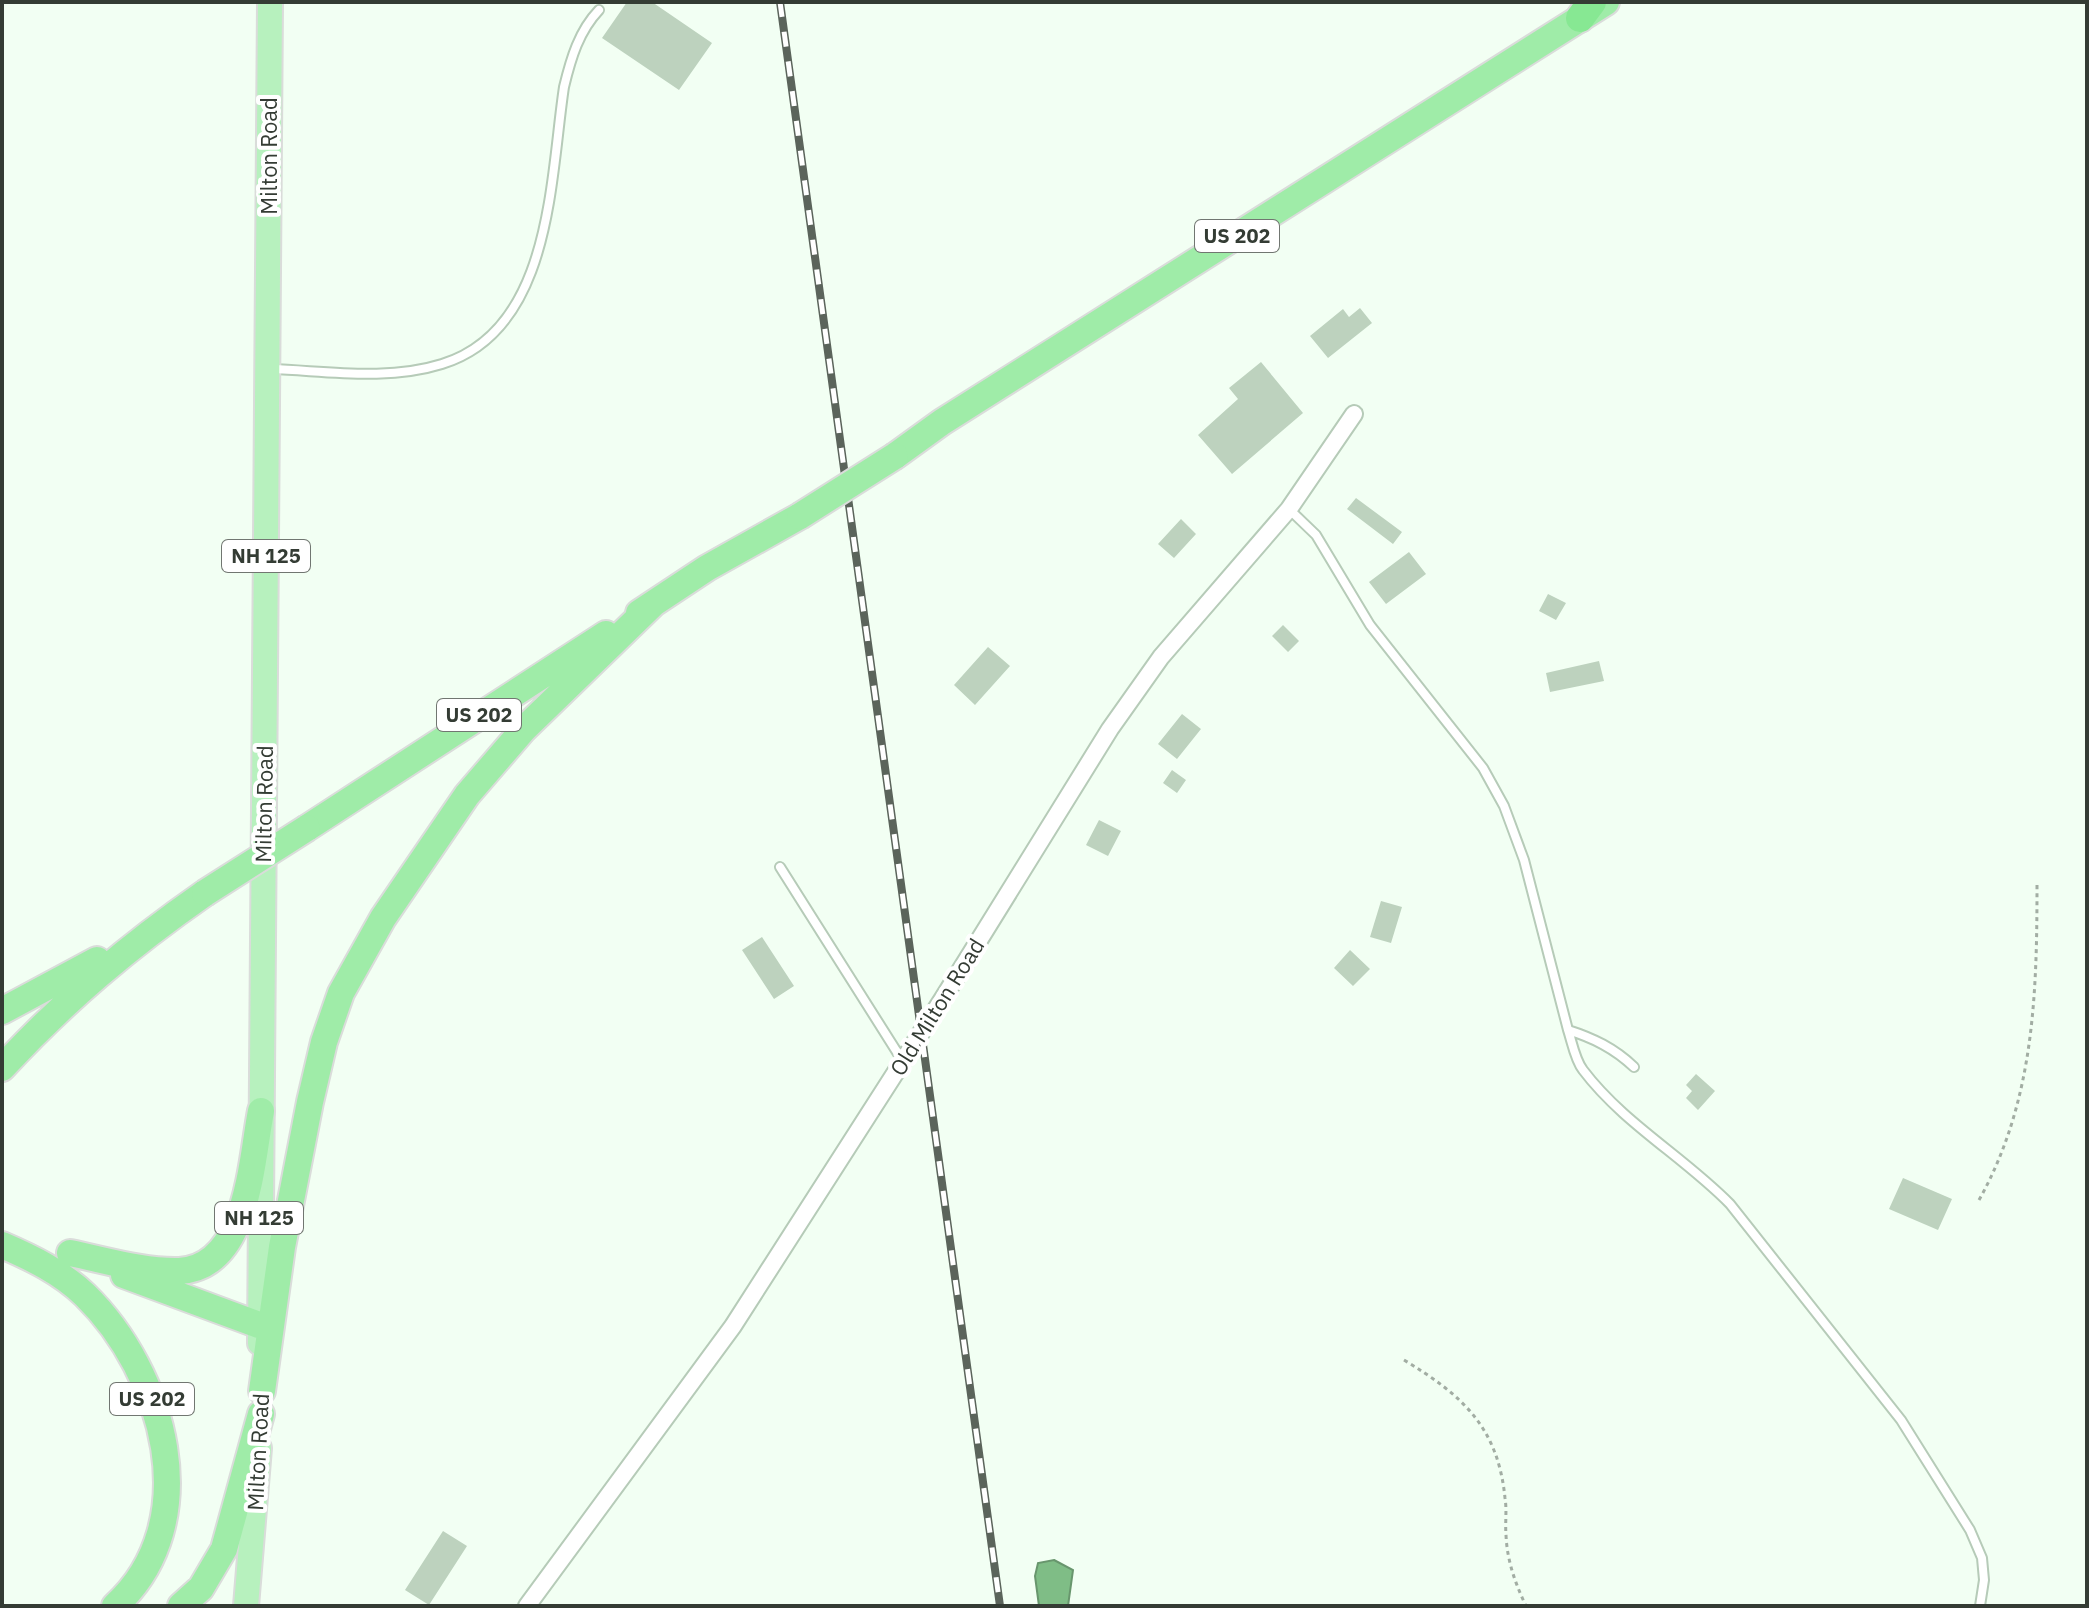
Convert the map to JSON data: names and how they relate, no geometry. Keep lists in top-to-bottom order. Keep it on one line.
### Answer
{"streets":{"highway":["US 202"],"main road":["Milton Road","NH 125"],"street":["Old Milton Road"]}}
